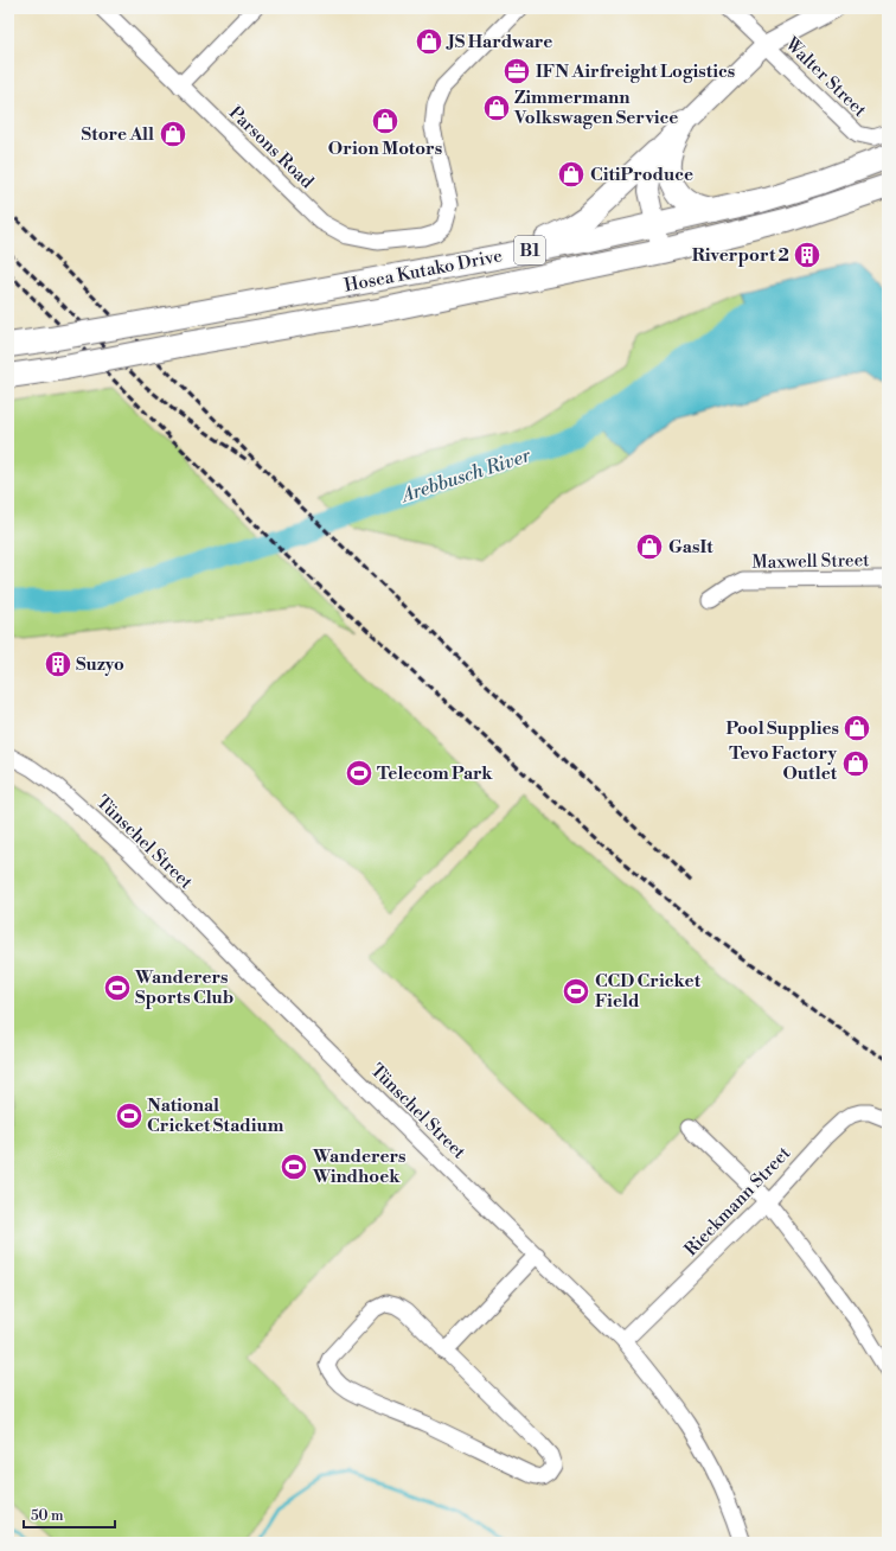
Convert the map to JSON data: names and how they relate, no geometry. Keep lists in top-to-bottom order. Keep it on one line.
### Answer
{"streets":{"main road":["B1","Hosea Kutako Drive"],"street":["Walter Street","Parsons Road","Maxwell Street","Tünschel Street","Rieckmann Street"]},"crossings":[["Tünschel Street","Rieckmann Street"]],"water":["Arebbusch River"],"places":{"shop":["JS Hardware","Zimmermann Volkswagen Service","Orion Motors","Store All","CitiProduce","GasIt","Pool Supplies","Tevo Factory Outlet"],"office":["IFN Airfreight Logistics"],"building":["Riverport 2","Suzyo"],"sports":["Telecom Park","Wanderers Sports Club","CCD Cricket Field","National Cricket Stadium","Wanderers Windhoek"]},"scale_bar":"50 m"}
